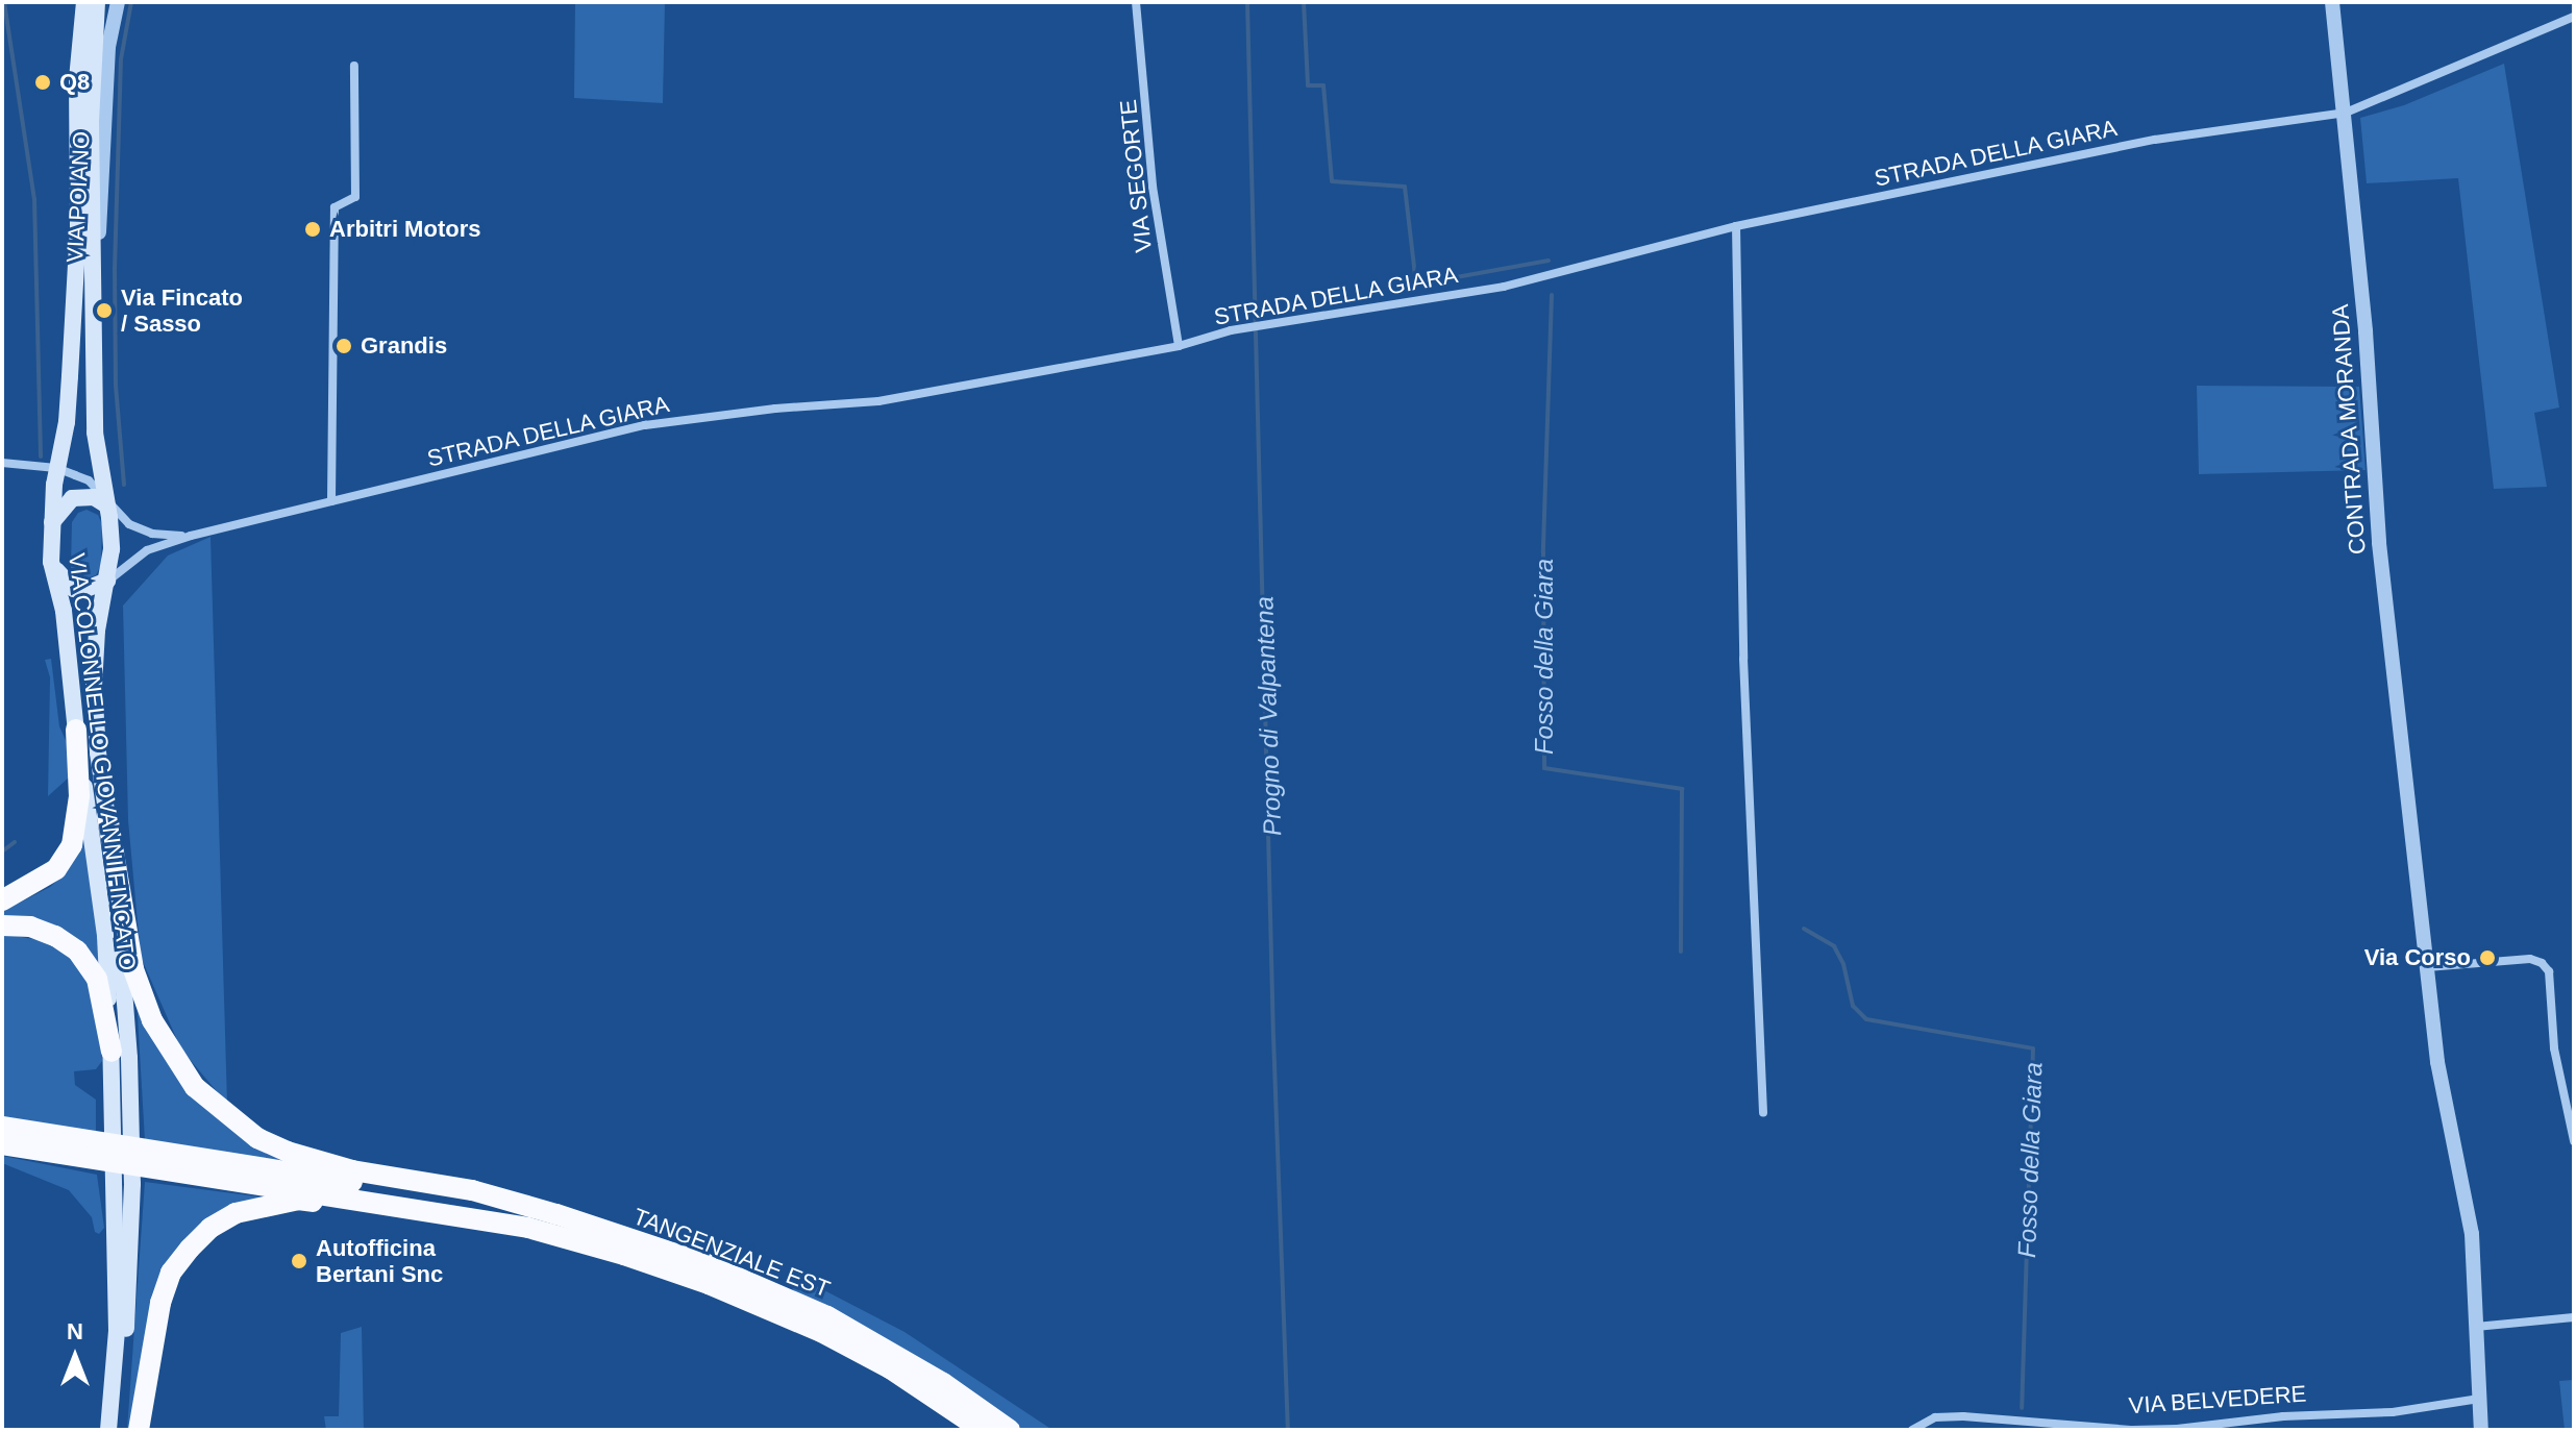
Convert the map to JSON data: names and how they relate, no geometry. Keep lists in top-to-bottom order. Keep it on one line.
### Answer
{"streets":{"highway":["TANGENZIALE EST"],"main road":["VIA COLONNELLO GIOVANNI FINCATO"],"street":["STRADA DELLA GIARA","VIA SEGORTE","VIA POIANO","CONTRADA MORANDA","VIA BELVEDERE"]},"crossings":[["STRADA DELLA GIARA","VIA SEGORTE"],["STRADA DELLA GIARA","CONTRADA MORANDA"],["STRADA DELLA GIARA","VIA COLONNELLO GIOVANNI FINCATO"],["VIA POIANO","VIA COLONNELLO GIOVANNI FINCATO"]],"water":["Fosso della Giara","Progno di Valpantena"],"places":["Q8","Arbitri Motors","Via Fincato / Sasso","Grandis","Via Corso","Autofficina Bertani Snc"],"north":"top"}
